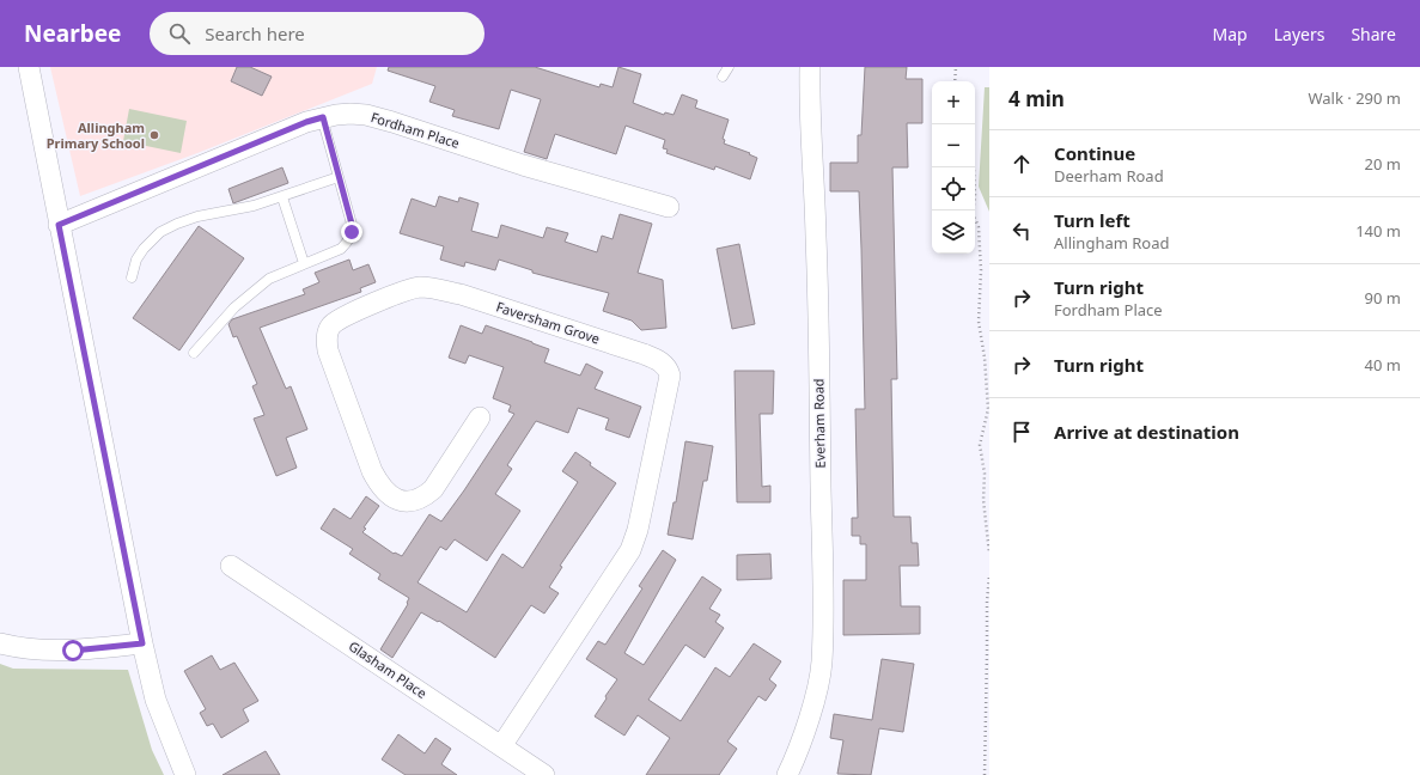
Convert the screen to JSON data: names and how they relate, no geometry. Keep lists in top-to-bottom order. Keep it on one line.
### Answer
{"streets":{"street":["Fordham Place","Faversham Grove","Everham Road","Glasham Place"]},"crossings":[["Faversham Grove","Glasham Place"]],"places":["Allingham Primary School"],"page":{"header":"Nearbee","search":"Search here","nav":["Map","Layers","Share"],"heading":["4 min","Walk · 290 m"],"map_buttons":["+","−"],"list":[["Continue","Deerham Road","20 m"],["Turn left","Allingham Road","140 m"],["Turn right","Fordham Place","90 m"],["Turn right","40 m"],"Arrive at destination"]}}
